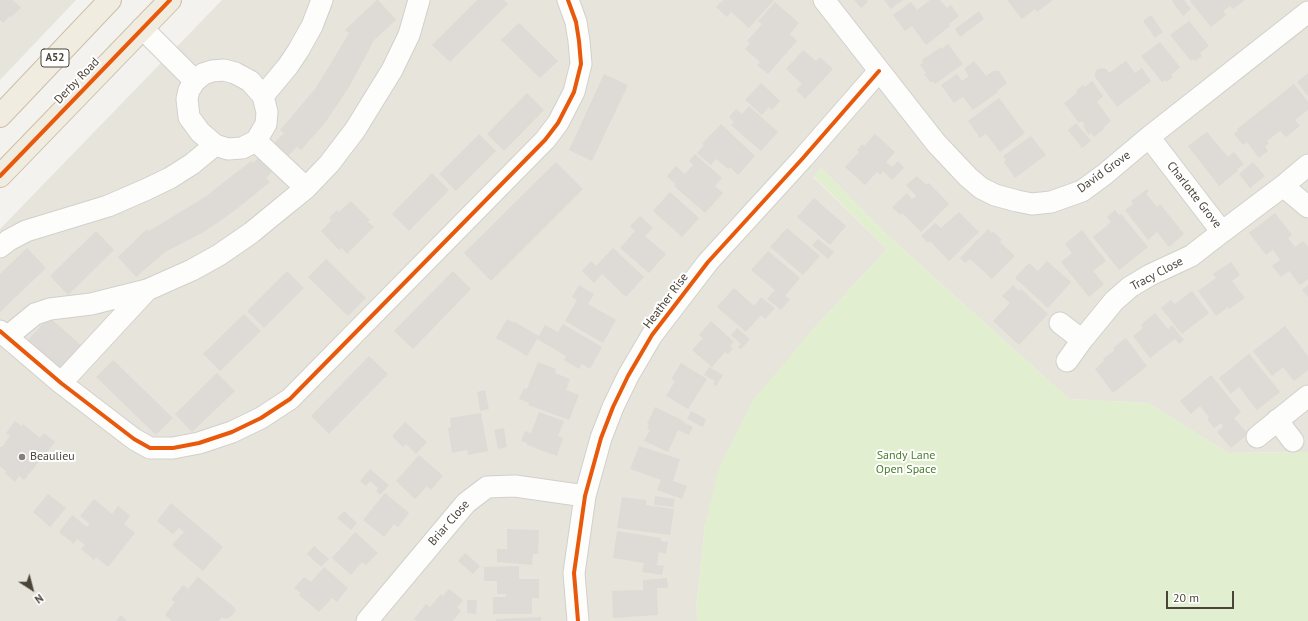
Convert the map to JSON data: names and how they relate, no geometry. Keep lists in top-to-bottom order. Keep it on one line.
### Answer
{"streets":{"highway":["A52","Derby Road"],"street":["David Grove","Charlotte Grove","Tracy Close","Heather Rise","Briar Close"]},"crossings":[["David Grove","Charlotte Grove"],["David Grove","Heather Rise"],["Charlotte Grove","Tracy Close"],["Heather Rise","Briar Close"]],"parks":["Sandy Lane Open Space"],"places":["Beaulieu"],"scale_bar":"20 m","north":"bottom right"}
